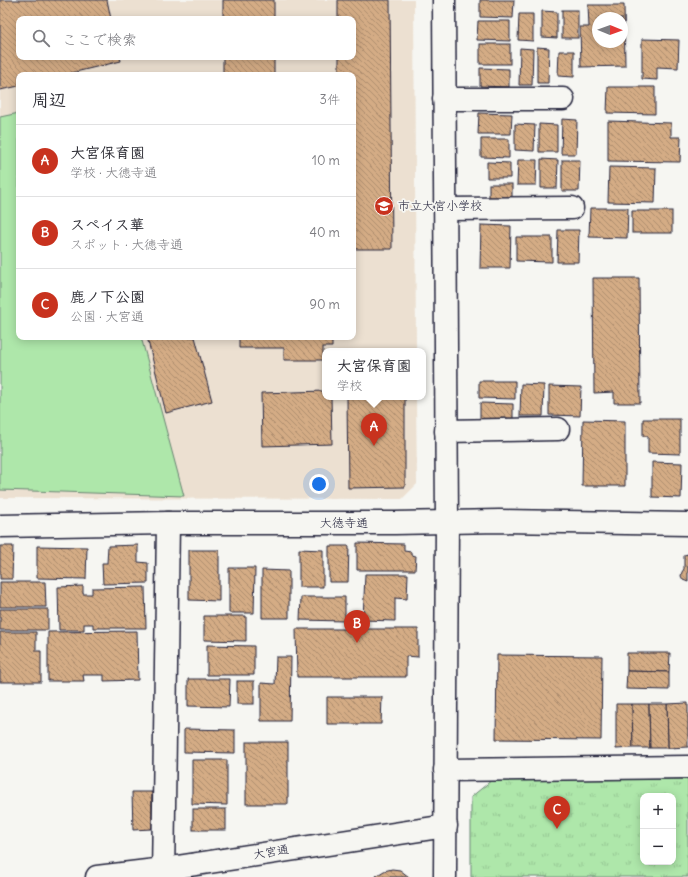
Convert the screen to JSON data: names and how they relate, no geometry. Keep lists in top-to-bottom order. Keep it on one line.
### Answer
{"streets":{"street":["大徳寺通","大宮通"]},"places":{"school or university":["市立大宮小学校"]},"north":"right","page":{"search":"ここで検索","heading":["周辺","3件"],"list":[{"mark":"A","name":"大宮保育園","note":"学校 · 大徳寺通","value":"10 m"},{"mark":"B","name":"スペイス華","note":"スポット · 大徳寺通","value":"40 m"},{"mark":"C","name":"鹿ノ下公園","note":"公園 · 大宮通","value":"90 m"}],"popup":["大宮保育園","学校"],"pins":["A","B","C"],"map_buttons":["+","−"]}}
